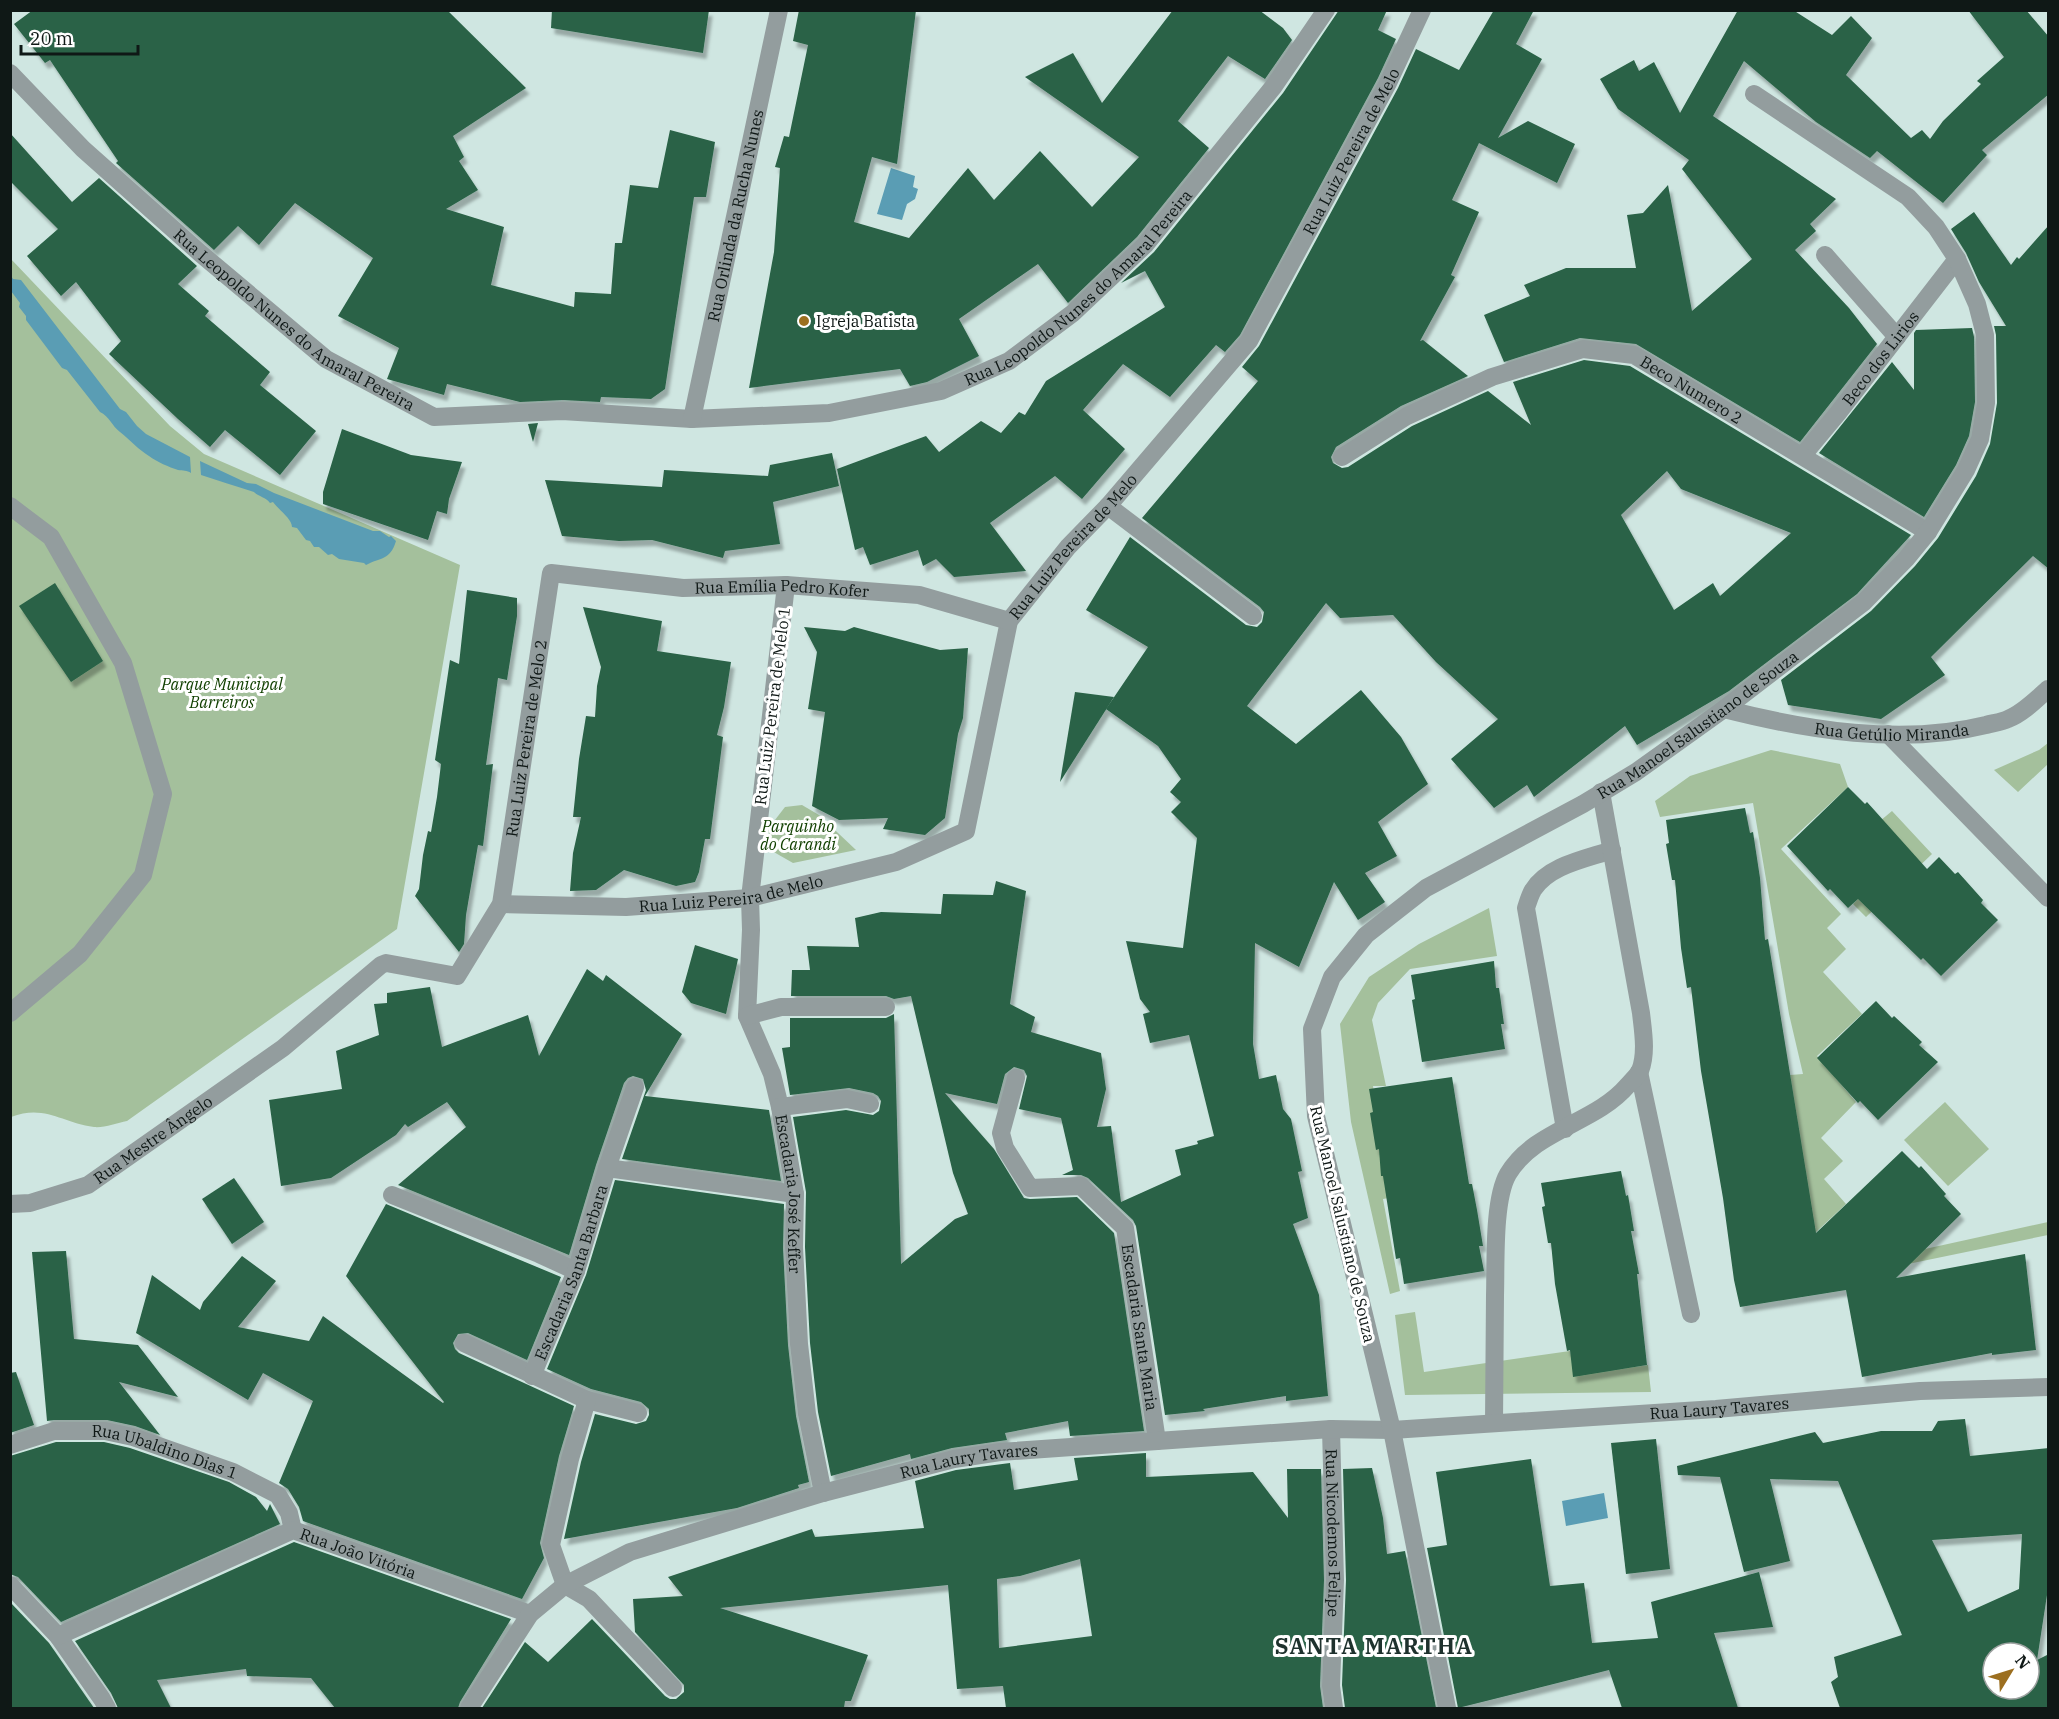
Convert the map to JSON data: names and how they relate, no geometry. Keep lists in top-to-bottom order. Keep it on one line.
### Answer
{"streets":{"street":["Rua Luiz Pereira de Melo","Rua Orlinda da Rucha Nunes","Rua Leopoldo Nunes do Amaral Pereira","Beco dos Lirios","Beco Numero 2","Rua Emília Pedro Kofer","Rua Luiz Pereira de Melo 1","Rua Manoel Salustiano de Souza","Rua Getúlio Miranda","Rua Luiz Pereira de Melo 2","Rua Mestre Ângelo","Escadaria José Keffer","Escadaria Santa Barbara","Escadaria Santa Maria","Rua Laury Tavares","Rua Ubaldino Dias 1","Rua Nicodemos Felipe","Rua João Vitória"]},"crossings":[["Rua Luiz Pereira de Melo","Rua Emília Pedro Kofer"],["Rua Luiz Pereira de Melo","Rua Luiz Pereira de Melo 1"],["Rua Luiz Pereira de Melo","Rua Luiz Pereira de Melo 2"],["Rua Luiz Pereira de Melo","Rua Mestre Ângelo"],["Rua Luiz Pereira de Melo","Escadaria José Keffer"],["Rua Orlinda da Rucha Nunes","Rua Leopoldo Nunes do Amaral Pereira"],["Beco dos Lirios","Beco Numero 2"],["Beco dos Lirios","Rua Manoel Salustiano de Souza"],["Beco Numero 2","Rua Manoel Salustiano de Souza"],["Rua Emília Pedro Kofer","Rua Luiz Pereira de Melo 1"],["Rua Emília Pedro Kofer","Rua Luiz Pereira de Melo 2"],["Rua Luiz Pereira de Melo 1","Escadaria José Keffer"],["Rua Manoel Salustiano de Souza","Rua Getúlio Miranda"],["Rua Manoel Salustiano de Souza","Rua Laury Tavares"],["Rua Luiz Pereira de Melo 2","Rua Mestre Ângelo"],["Escadaria José Keffer","Escadaria Santa Barbara"],["Escadaria José Keffer","Rua Laury Tavares"],["Escadaria Santa Maria","Rua Laury Tavares"],["Rua Laury Tavares","Rua Nicodemos Felipe"],["Rua Laury Tavares","Rua João Vitória"],["Rua Ubaldino Dias 1","Rua João Vitória"]],"districts":["SANTA MARTHA"],"parks":["Parque Municipal Barreiros","Parquinho do Carandi"],"places":["Igreja Batista"],"scale_bar":"20 m","north":"top right"}
